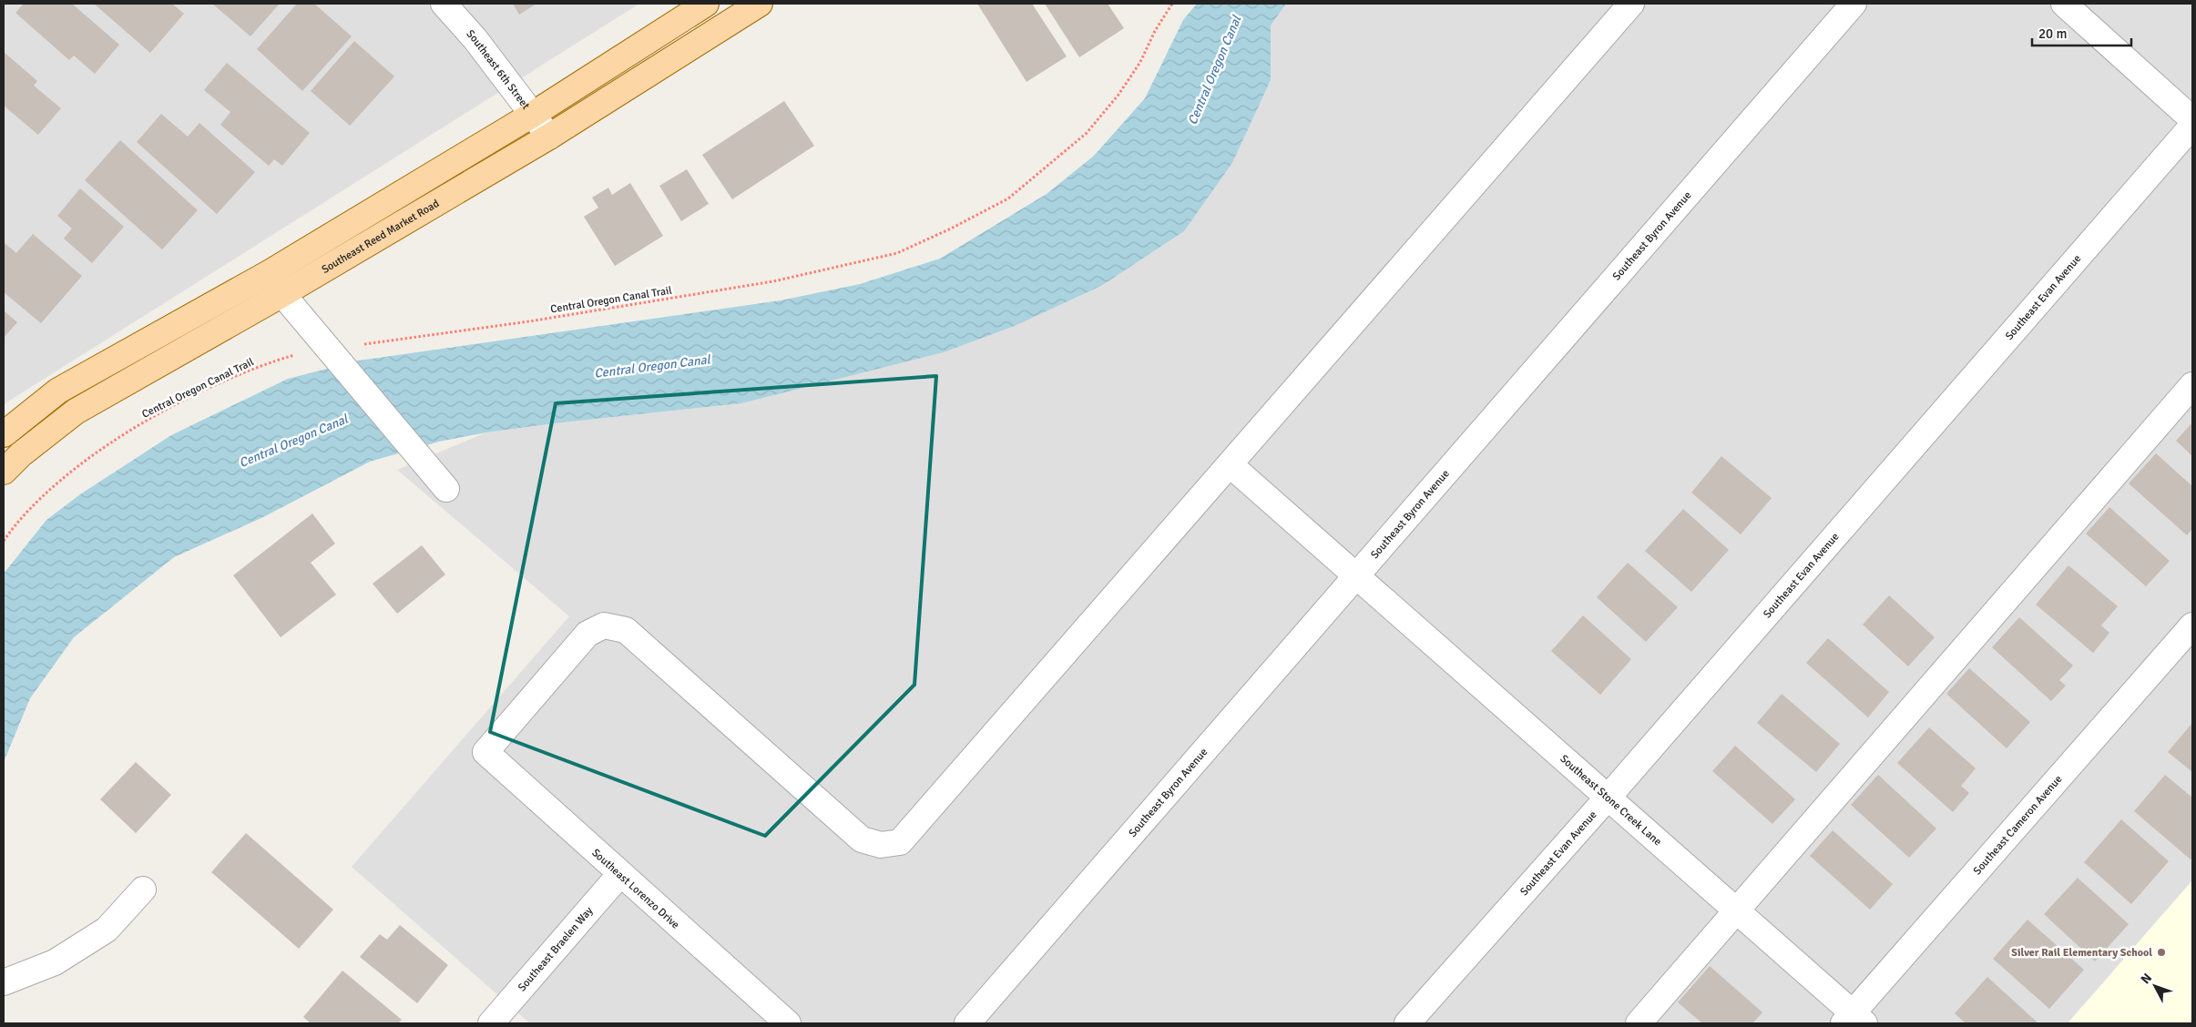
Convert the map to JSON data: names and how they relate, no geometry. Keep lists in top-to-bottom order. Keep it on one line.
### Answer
{"streets":{"main road":["Southeast Reed Market Road"],"street":["Southeast 6th Street","Southeast Byron Avenue","Southeast Evan Avenue","Southeast Stone Creek Lane","Southeast Cameron Avenue","Southeast Lorenzo Drive","Southeast Braelen Way"],"path":["Central Oregon Canal Trail"]},"crossings":[["Southeast 6th Street","Southeast Reed Market Road"],["Southeast Byron Avenue","Southeast Stone Creek Lane"],["Southeast Evan Avenue","Southeast Stone Creek Lane"],["Southeast Stone Creek Lane","Southeast Cameron Avenue"],["Southeast Stone Creek Lane","Southeast Lorenzo Drive"],["Southeast Lorenzo Drive","Southeast Braelen Way"]],"water":["Central Oregon Canal"],"places":["Silver Rail Elementary School"],"scale_bar":"20 m","north":"top left"}
